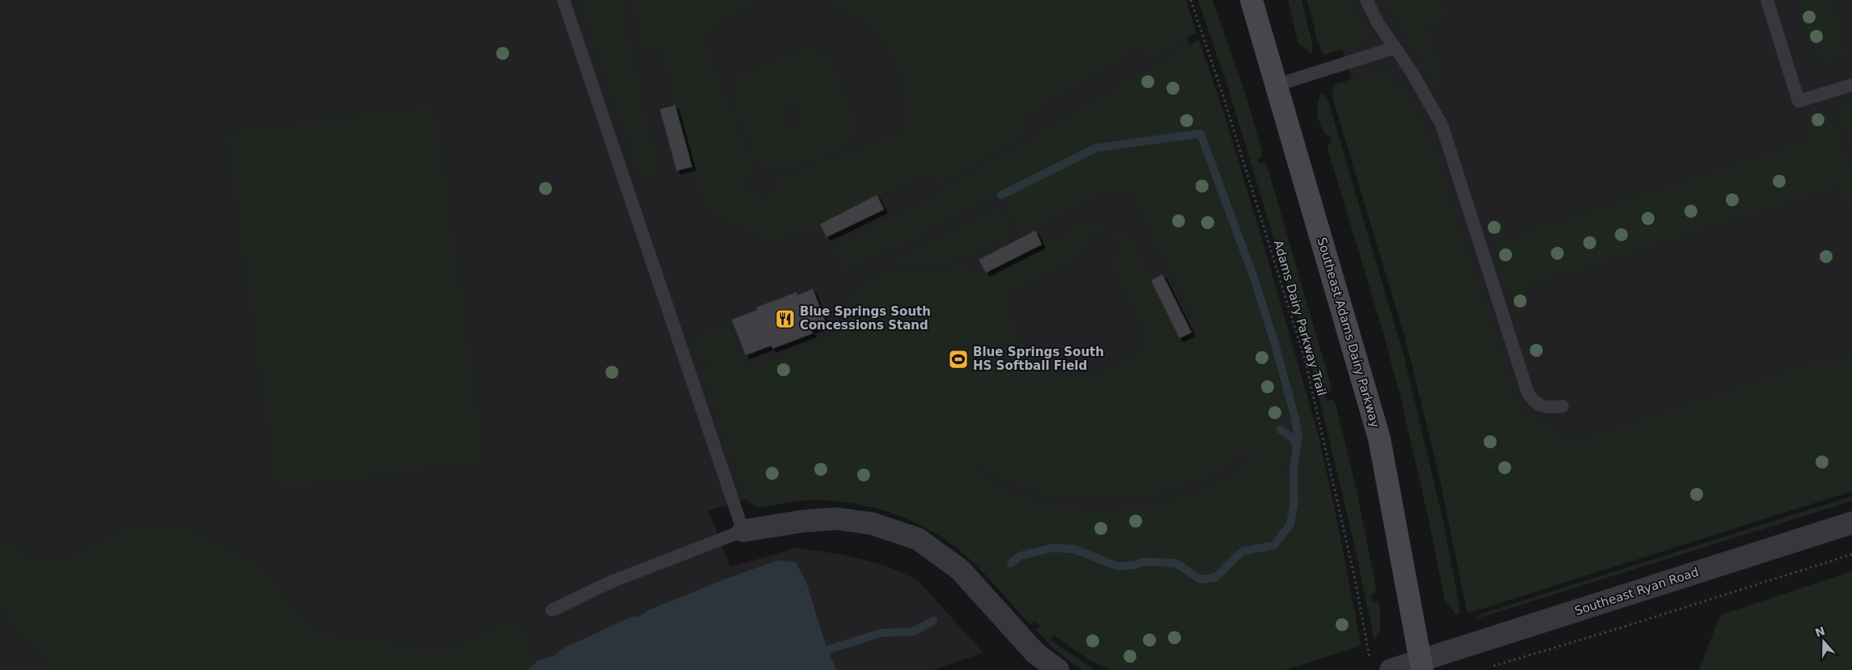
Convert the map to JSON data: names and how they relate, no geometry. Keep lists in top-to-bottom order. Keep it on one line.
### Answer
{"streets":{"main road":["Southeast Adams Dairy Parkway"],"street":["Southeast Ryan Road"],"path":["Adams Dairy Parkway Trail"]},"crossings":[["Southeast Adams Dairy Parkway","Southeast Ryan Road"]],"places":{"restaurant":["Blue Springs South Concessions Stand"],"sports":["Blue Springs South HS Softball Field"]},"north":"top"}
